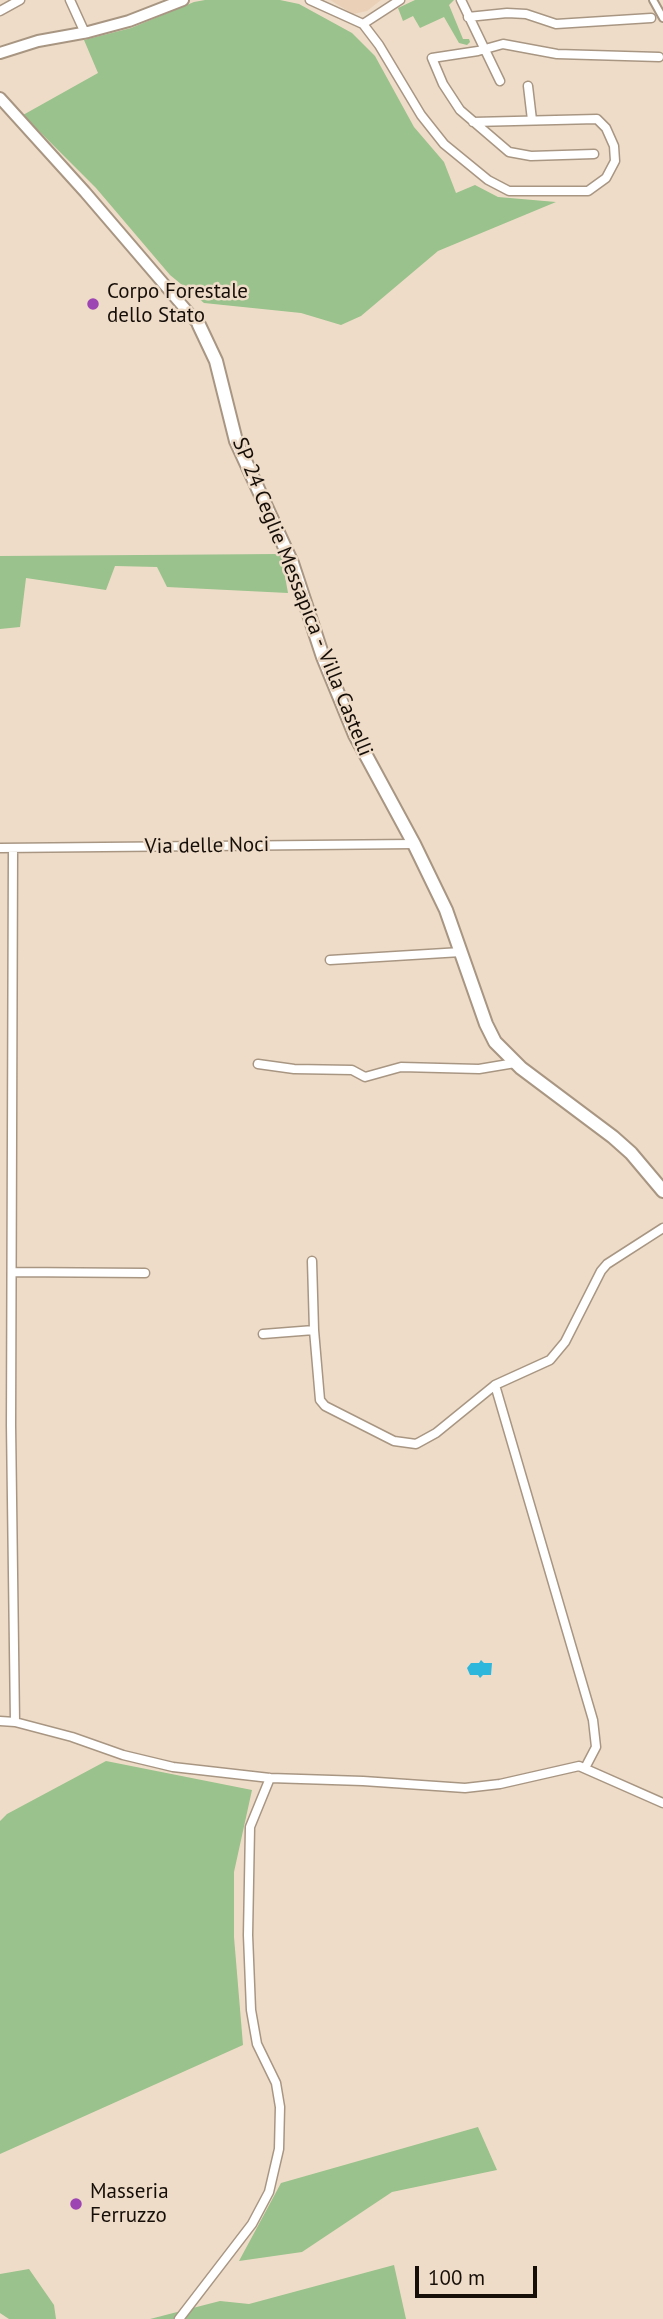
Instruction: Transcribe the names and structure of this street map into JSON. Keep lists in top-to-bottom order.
{
  "streets": {
    "main road": ["SP 24 Ceglie Messapica - Villa Castelli"],
    "street": ["Via delle Noci"]
  },
  "crossings": [
    ["SP 24 Ceglie Messapica - Villa Castelli", "Via delle Noci"]
  ],
  "places": ["Corpo Forestale dello Stato", "Masseria Ferruzzo"],
  "scale_bar": "100 m"
}
